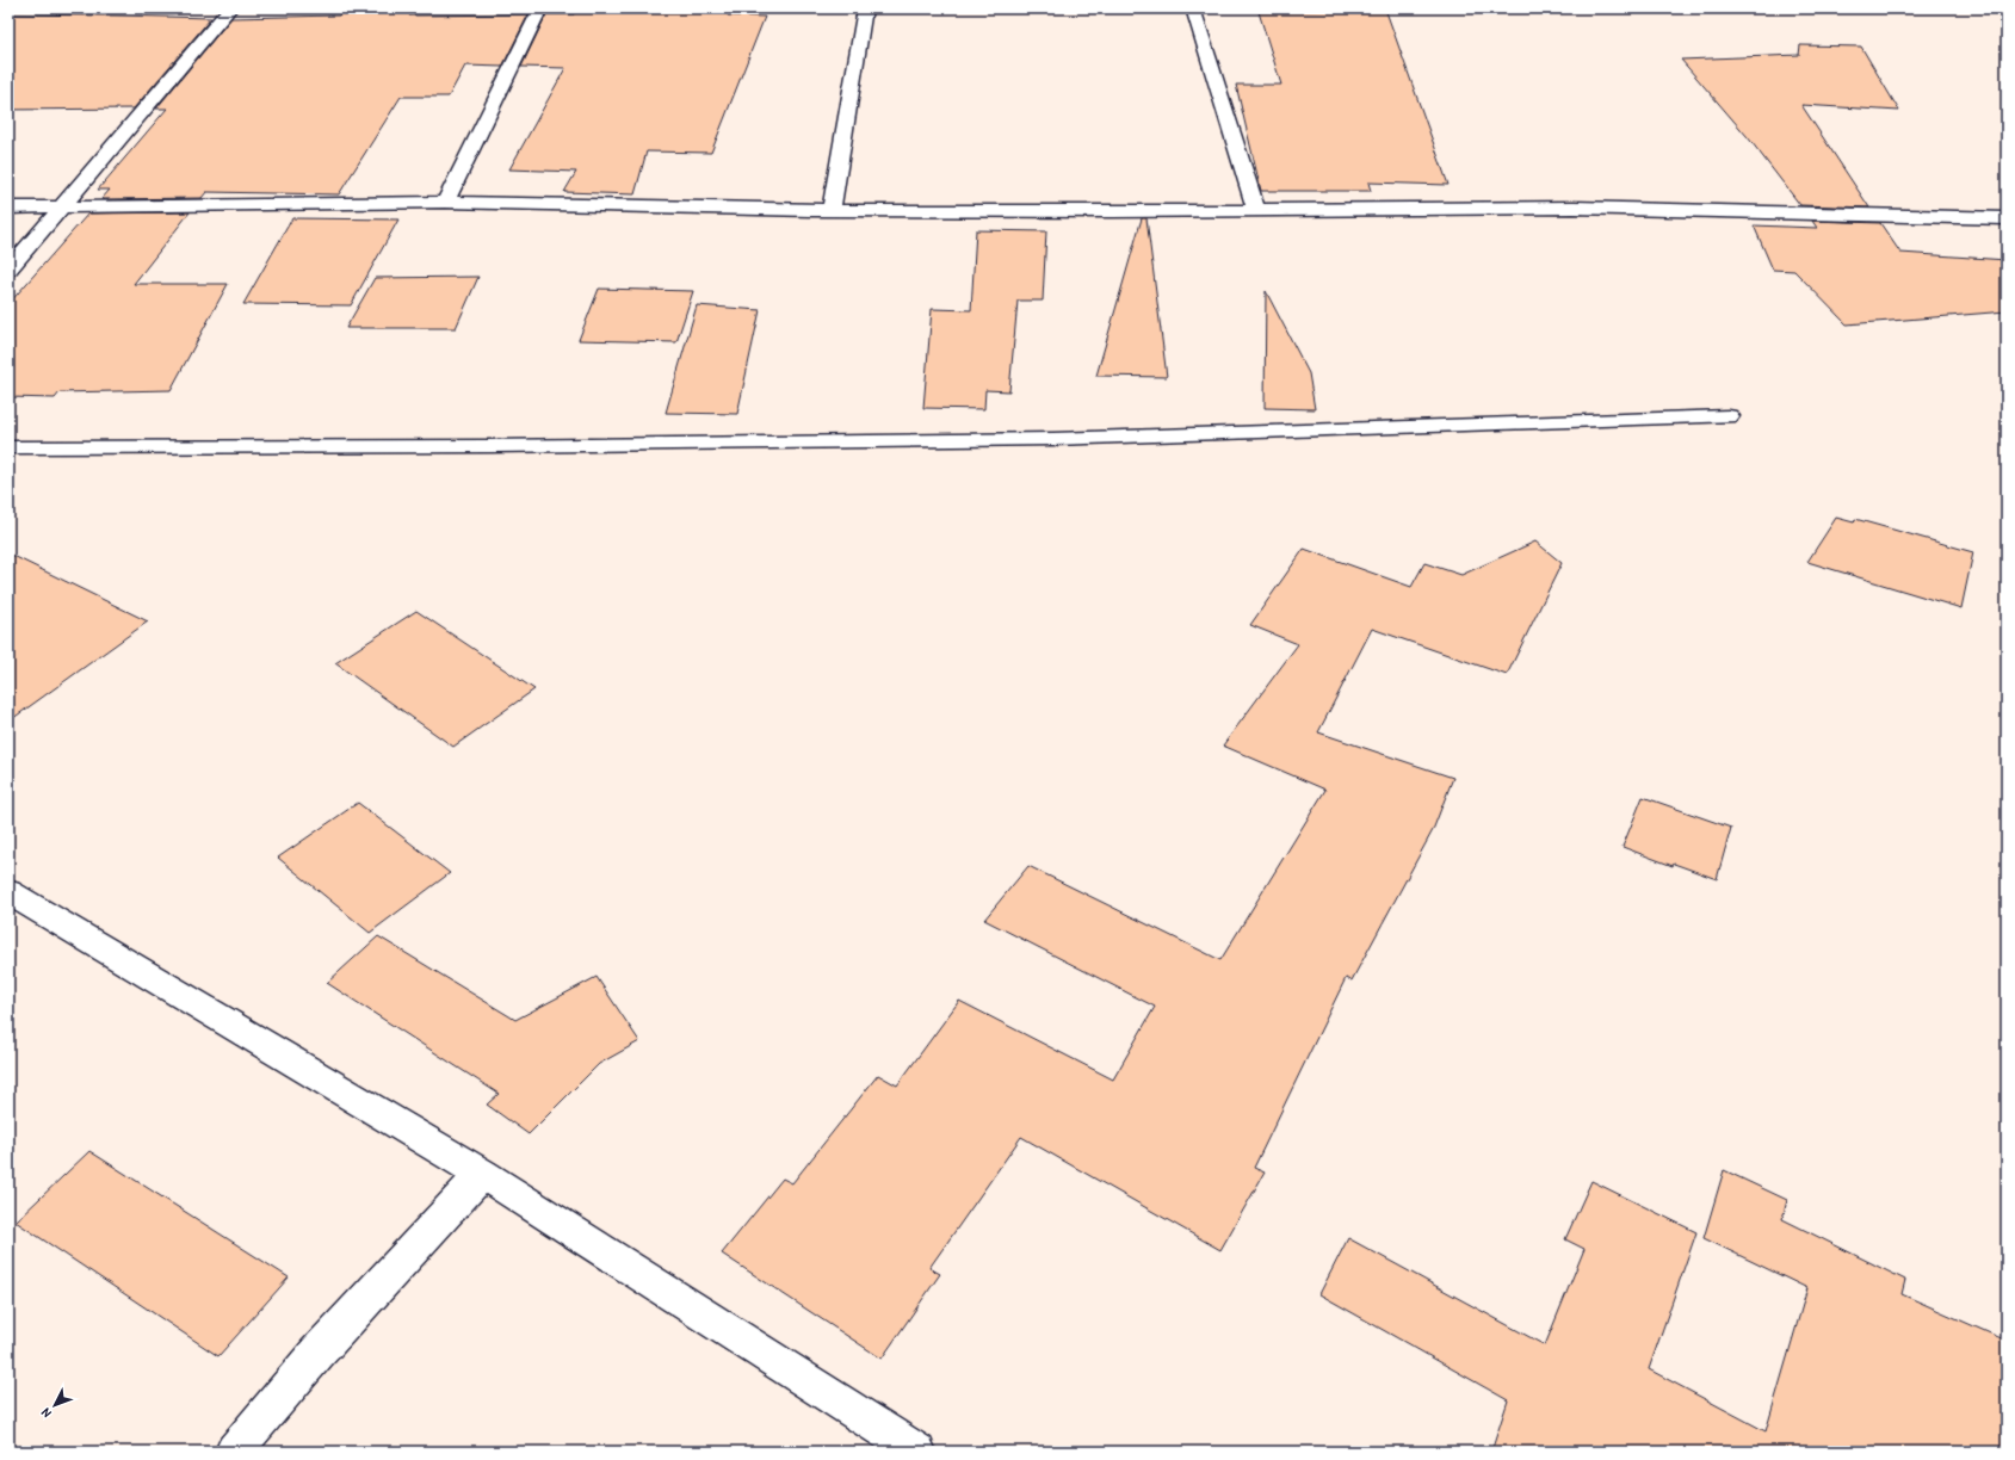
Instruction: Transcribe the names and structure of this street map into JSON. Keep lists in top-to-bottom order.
{
  "north": "bottom left"
}
